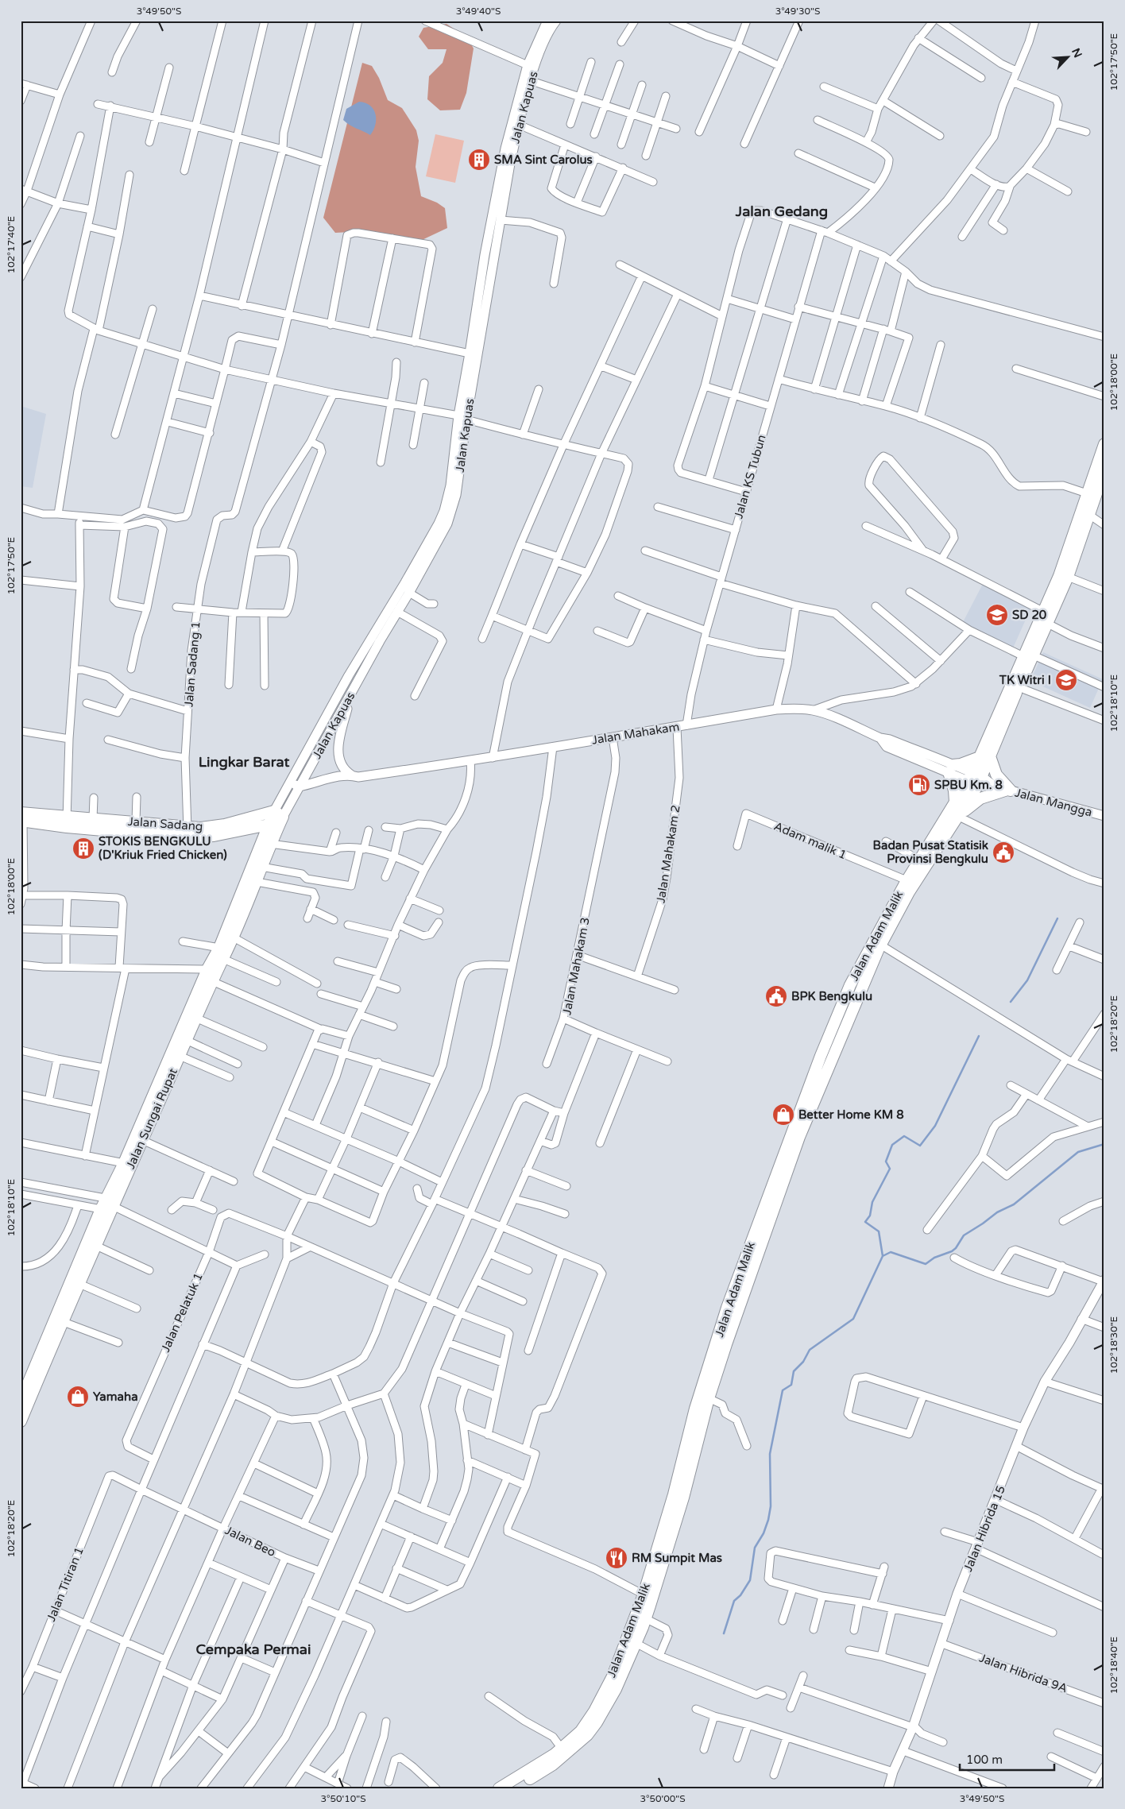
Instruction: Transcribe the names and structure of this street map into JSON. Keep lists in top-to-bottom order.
{
  "streets": {
    "main road": ["Jalan Sadang", "Jalan Adam Malik", "Jalan Sungai Rupat"],
    "street": [
      "Jalan Kapuas",
      "Jalan KS Tubun",
      "Jalan Sadang 1",
      "Jalan Mahakam",
      "Jalan Mangga",
      "Adam malik 1",
      "Jalan Mahakam 2",
      "Jalan Mahakam 3",
      "Jalan Pelatuk 1",
      "Jalan Hibrida 15",
      "Jalan Beo",
      "Jalan Titiran 1",
      "Jalan Hibrida 9A"
    ]
  },
  "crossings": [
    ["Jalan Kapuas", "Jalan Mahakam"],
    ["Jalan Kapuas", "Jalan Sadang"],
    ["Jalan Kapuas", "Jalan Sungai Rupat"],
    ["Jalan KS Tubun", "Jalan Mahakam"],
    ["Jalan Sadang 1", "Jalan Sadang"],
    ["Jalan Mahakam", "Jalan Mangga"],
    ["Jalan Mahakam", "Jalan Mahakam 2"],
    ["Jalan Mahakam", "Jalan Mahakam 3"],
    ["Jalan Mangga", "Jalan Adam Malik"],
    ["Jalan Sadang", "Jalan Sungai Rupat"],
    ["Adam malik 1", "Jalan Adam Malik"],
    ["Jalan Hibrida 15", "Jalan Hibrida 9A"],
    ["Jalan Beo", "Jalan Titiran 1"]
  ],
  "districts": ["Jalan Gedang", "Lingkar Barat", "Cempaka Permai"],
  "places": {
    "building": ["SMA Sint Carolus", "STOKIS BENGKULU (D'Kriuk Fried Chicken)"],
    "school or university": ["SD 20", "TK Witri I"],
    "fuel station": ["SPBU Km. 8"],
    "public building": ["Badan Pusat Statisik Provinsi Bengkulu", "BPK Bengkulu"],
    "shop": ["Better Home KM 8", "Yamaha"],
    "restaurant": ["RM Sumpit Mas"]
  },
  "scale_bar": "100 m",
  "north": "top right",
  "coordinates": [
    "3°49'50\"S",
    "3°49'40\"S",
    "3°49'30\"S",
    "102°17'50\"E",
    "102°17'40\"E",
    "102°18'00\"E",
    "102°18'10\"E",
    "102°18'20\"E",
    "102°18'30\"E",
    "102°18'40\"E",
    "3°50'10\"S",
    "3°50'00\"S"
  ]
}
